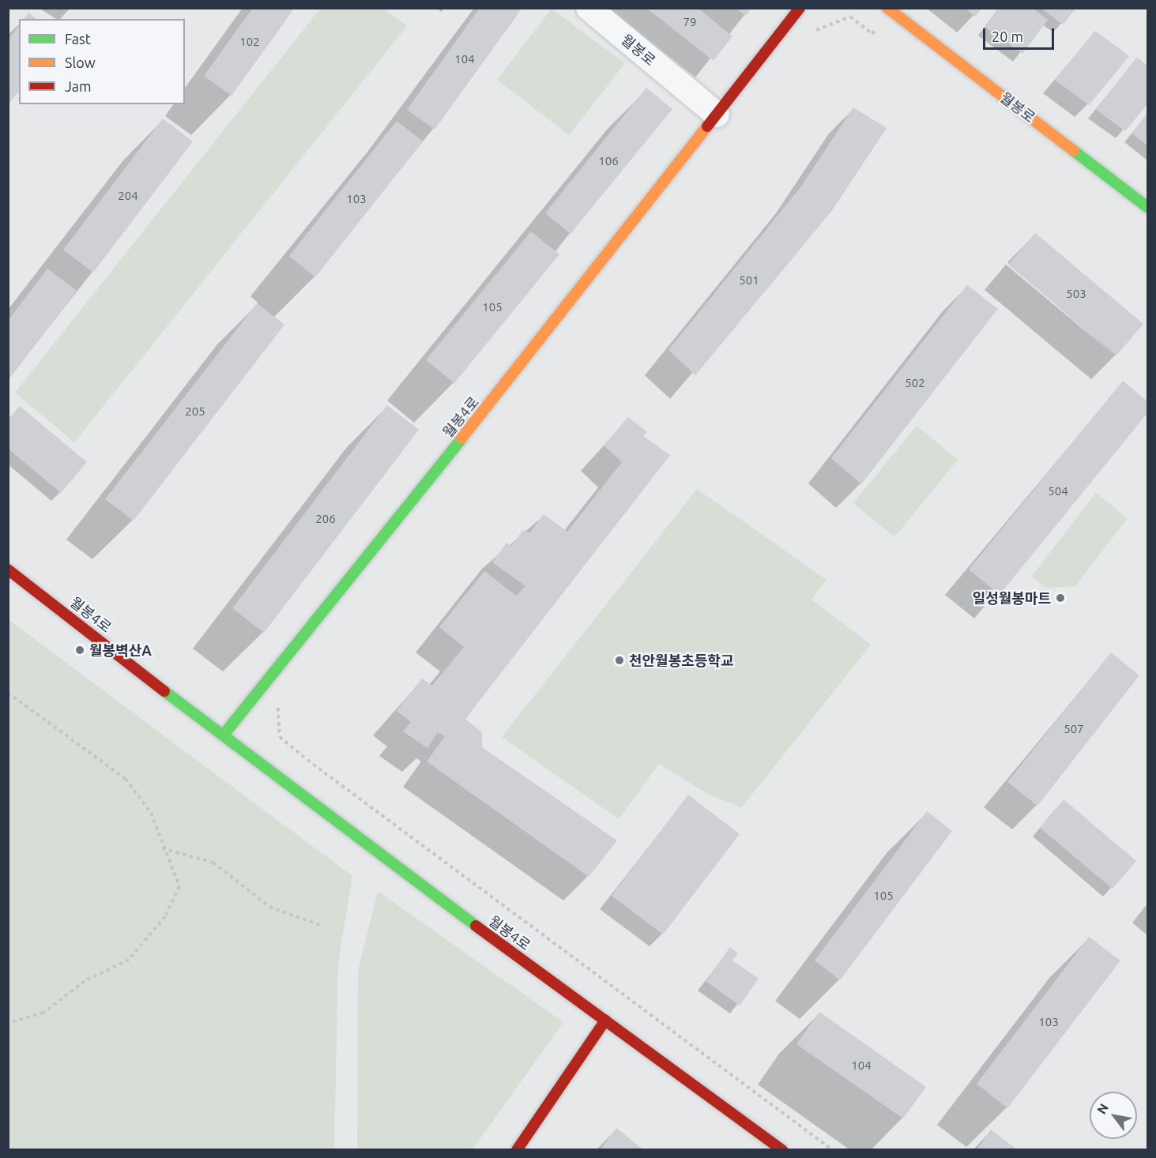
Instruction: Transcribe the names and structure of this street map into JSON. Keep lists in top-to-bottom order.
{
  "streets": {
    "street": ["월봉로", "월봉4로"]
  },
  "crossings": [
    ["월봉로", "월봉4로"]
  ],
  "places": ["일성월봉마트", "월봉벽산A", "천안월봉초등학교"],
  "house_numbers": [
    "79",
    "102",
    "104",
    "106",
    "204",
    "103",
    "501",
    "503",
    "105",
    "502",
    "205",
    "504",
    "206",
    "507",
    "105",
    "103",
    "104"
  ],
  "legend": ["Fast", "Slow", "Jam"],
  "scale_bar": "20 m",
  "north": "top left"
}
